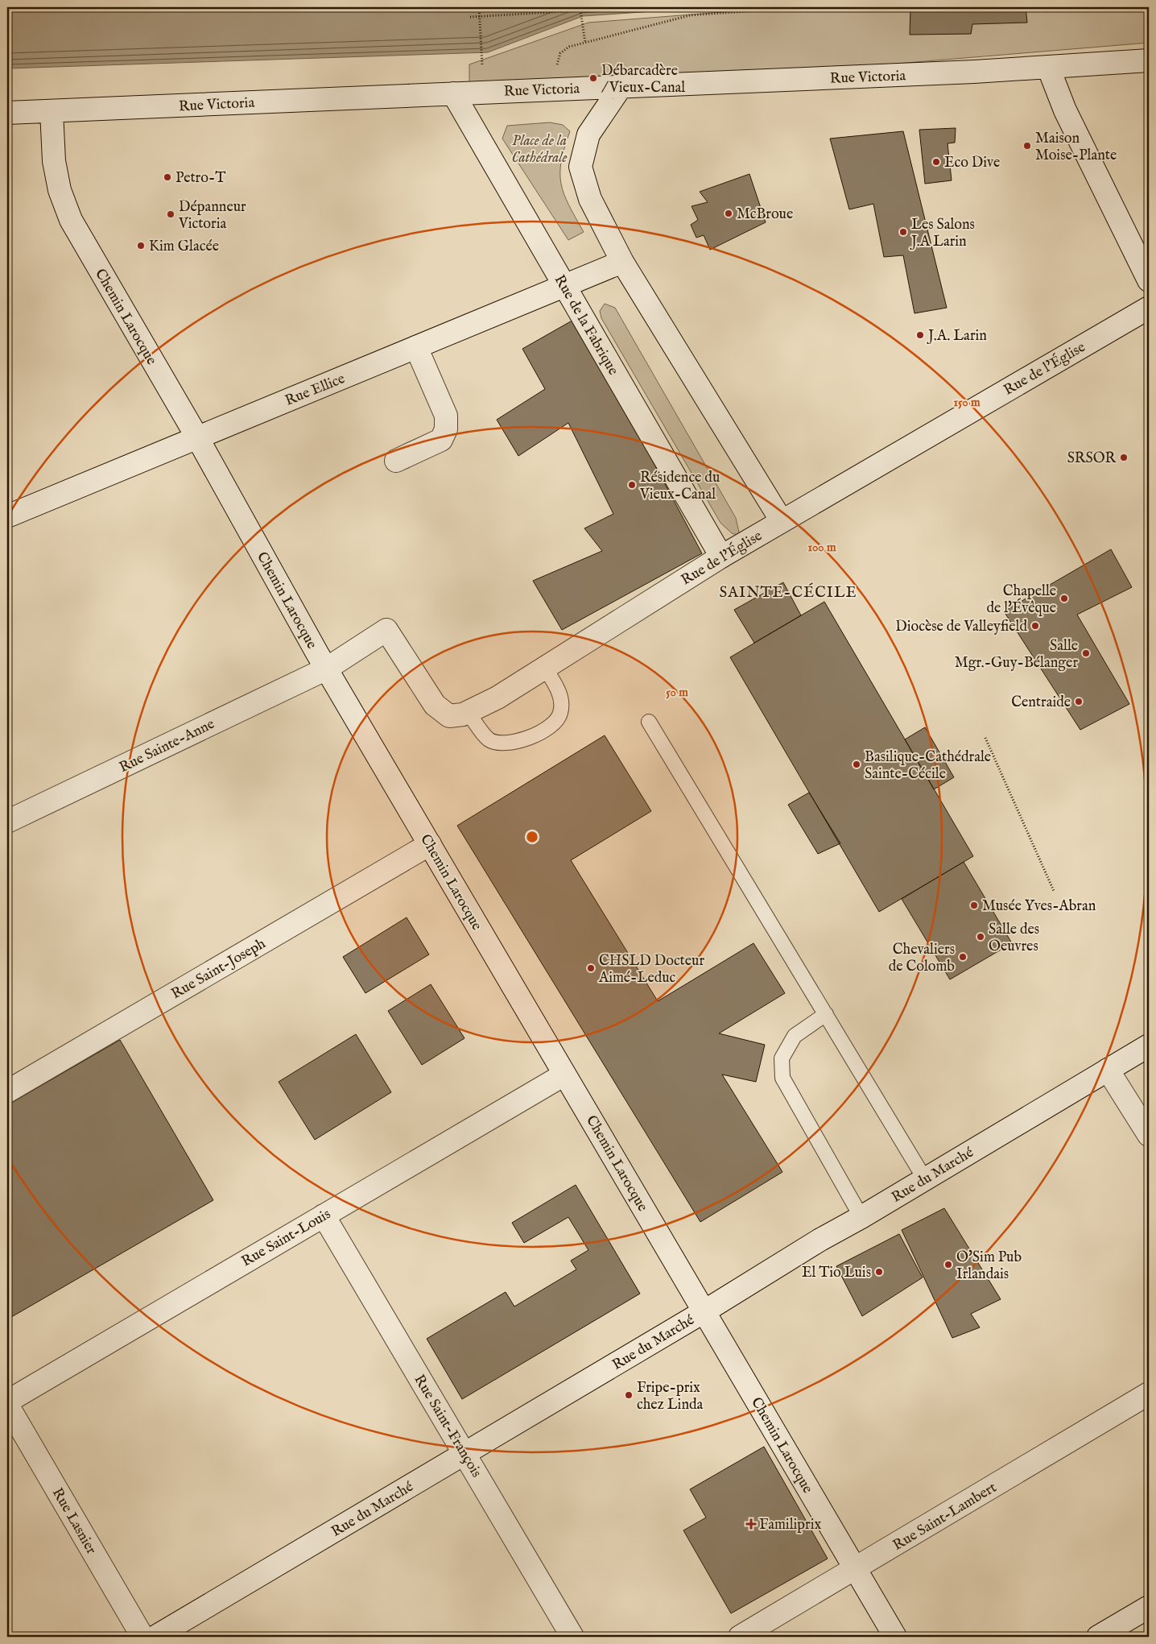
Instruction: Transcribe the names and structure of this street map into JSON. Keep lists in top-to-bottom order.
{
  "streets": {
    "street": [
      "Rue Victoria",
      "Chemin Larocque",
      "Rue de la Fabrique",
      "Rue de l'Église",
      "Rue Ellice",
      "Rue Sainte-Anne",
      "Rue Saint-Joseph",
      "Rue du Marché",
      "Rue Saint-Louis",
      "Rue Saint-François",
      "Rue Saint-Lambert",
      "Rue Lasnier"
    ]
  },
  "crossings": [
    ["Rue Victoria", "Chemin Larocque"],
    ["Rue Victoria", "Rue de la Fabrique"],
    ["Chemin Larocque", "Rue de l'Église"],
    ["Chemin Larocque", "Rue Ellice"],
    ["Chemin Larocque", "Rue Sainte-Anne"],
    ["Chemin Larocque", "Rue Saint-Joseph"],
    ["Chemin Larocque", "Rue du Marché"],
    ["Chemin Larocque", "Rue Saint-Louis"],
    ["Chemin Larocque", "Rue Saint-Lambert"],
    ["Rue de la Fabrique", "Rue de l'Église"],
    ["Rue de la Fabrique", "Rue Ellice"],
    ["Rue de l'Église", "Rue Sainte-Anne"],
    ["Rue du Marché", "Rue Saint-François"],
    ["Rue Saint-Louis", "Rue Saint-François"]
  ],
  "districts": ["SAINTE-CÉCILE"],
  "parks": ["Place de la Cathédrale"],
  "places": {
    "other": [
      "Débarcadère / Vieux-Canal",
      "Maison Moise-Plante",
      "Eco Dive",
      "Petro-T",
      "McBroue",
      "Dépanneur Victoria",
      "Les Salons J.A Larin",
      "Kim Glacée",
      "J.A. Larin",
      "SRSOR",
      "Résidence du Vieux-Canal",
      "Chapelle de l'Évêque",
      "Diocèse de Valleyfield",
      "Salle Mgr.-Guy-Bélanger",
      "Centraide",
      "Basilique-Cathédrale Sainte-Cécile",
      "Musée Yves-Abran",
      "Salle des Oeuvres",
      "Chevaliers de Colomb",
      "CHSLD Docteur Aimé-Leduc",
      "O'Sim Pub Irlandais",
      "El Tio Luis",
      "Fripe-prix chez Linda"
    ],
    "health": ["Familiprix"]
  },
  "rings": ["150 m", "100 m", "50 m"]
}
